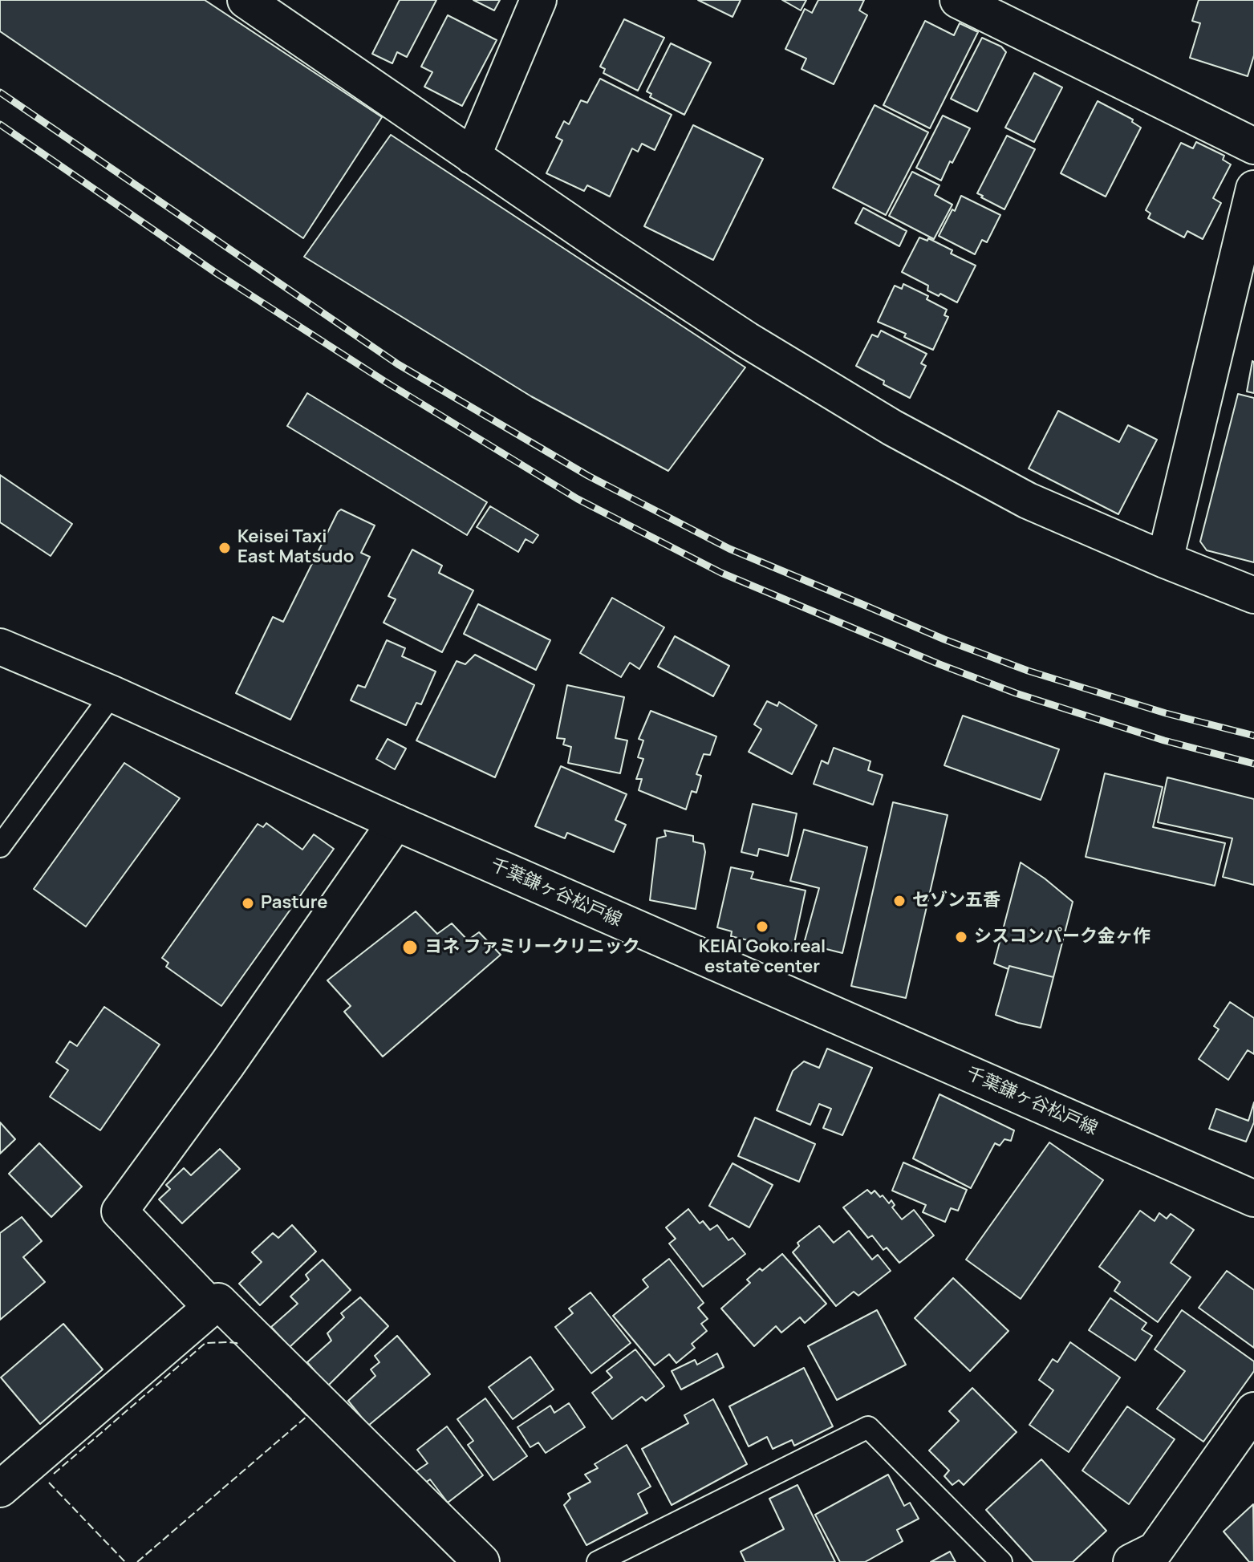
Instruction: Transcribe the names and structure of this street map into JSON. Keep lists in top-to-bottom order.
{
  "streets": {
    "street": ["千葉鎌ヶ谷松戸線"]
  },
  "places": [
    "Keisei Taxi East Matsudo",
    "セゾン五香",
    "Pasture",
    "KEIAI Goko real estate center",
    "シスコンパーク金ヶ作",
    "ヨネ ファミリークリニック"
  ]
}
